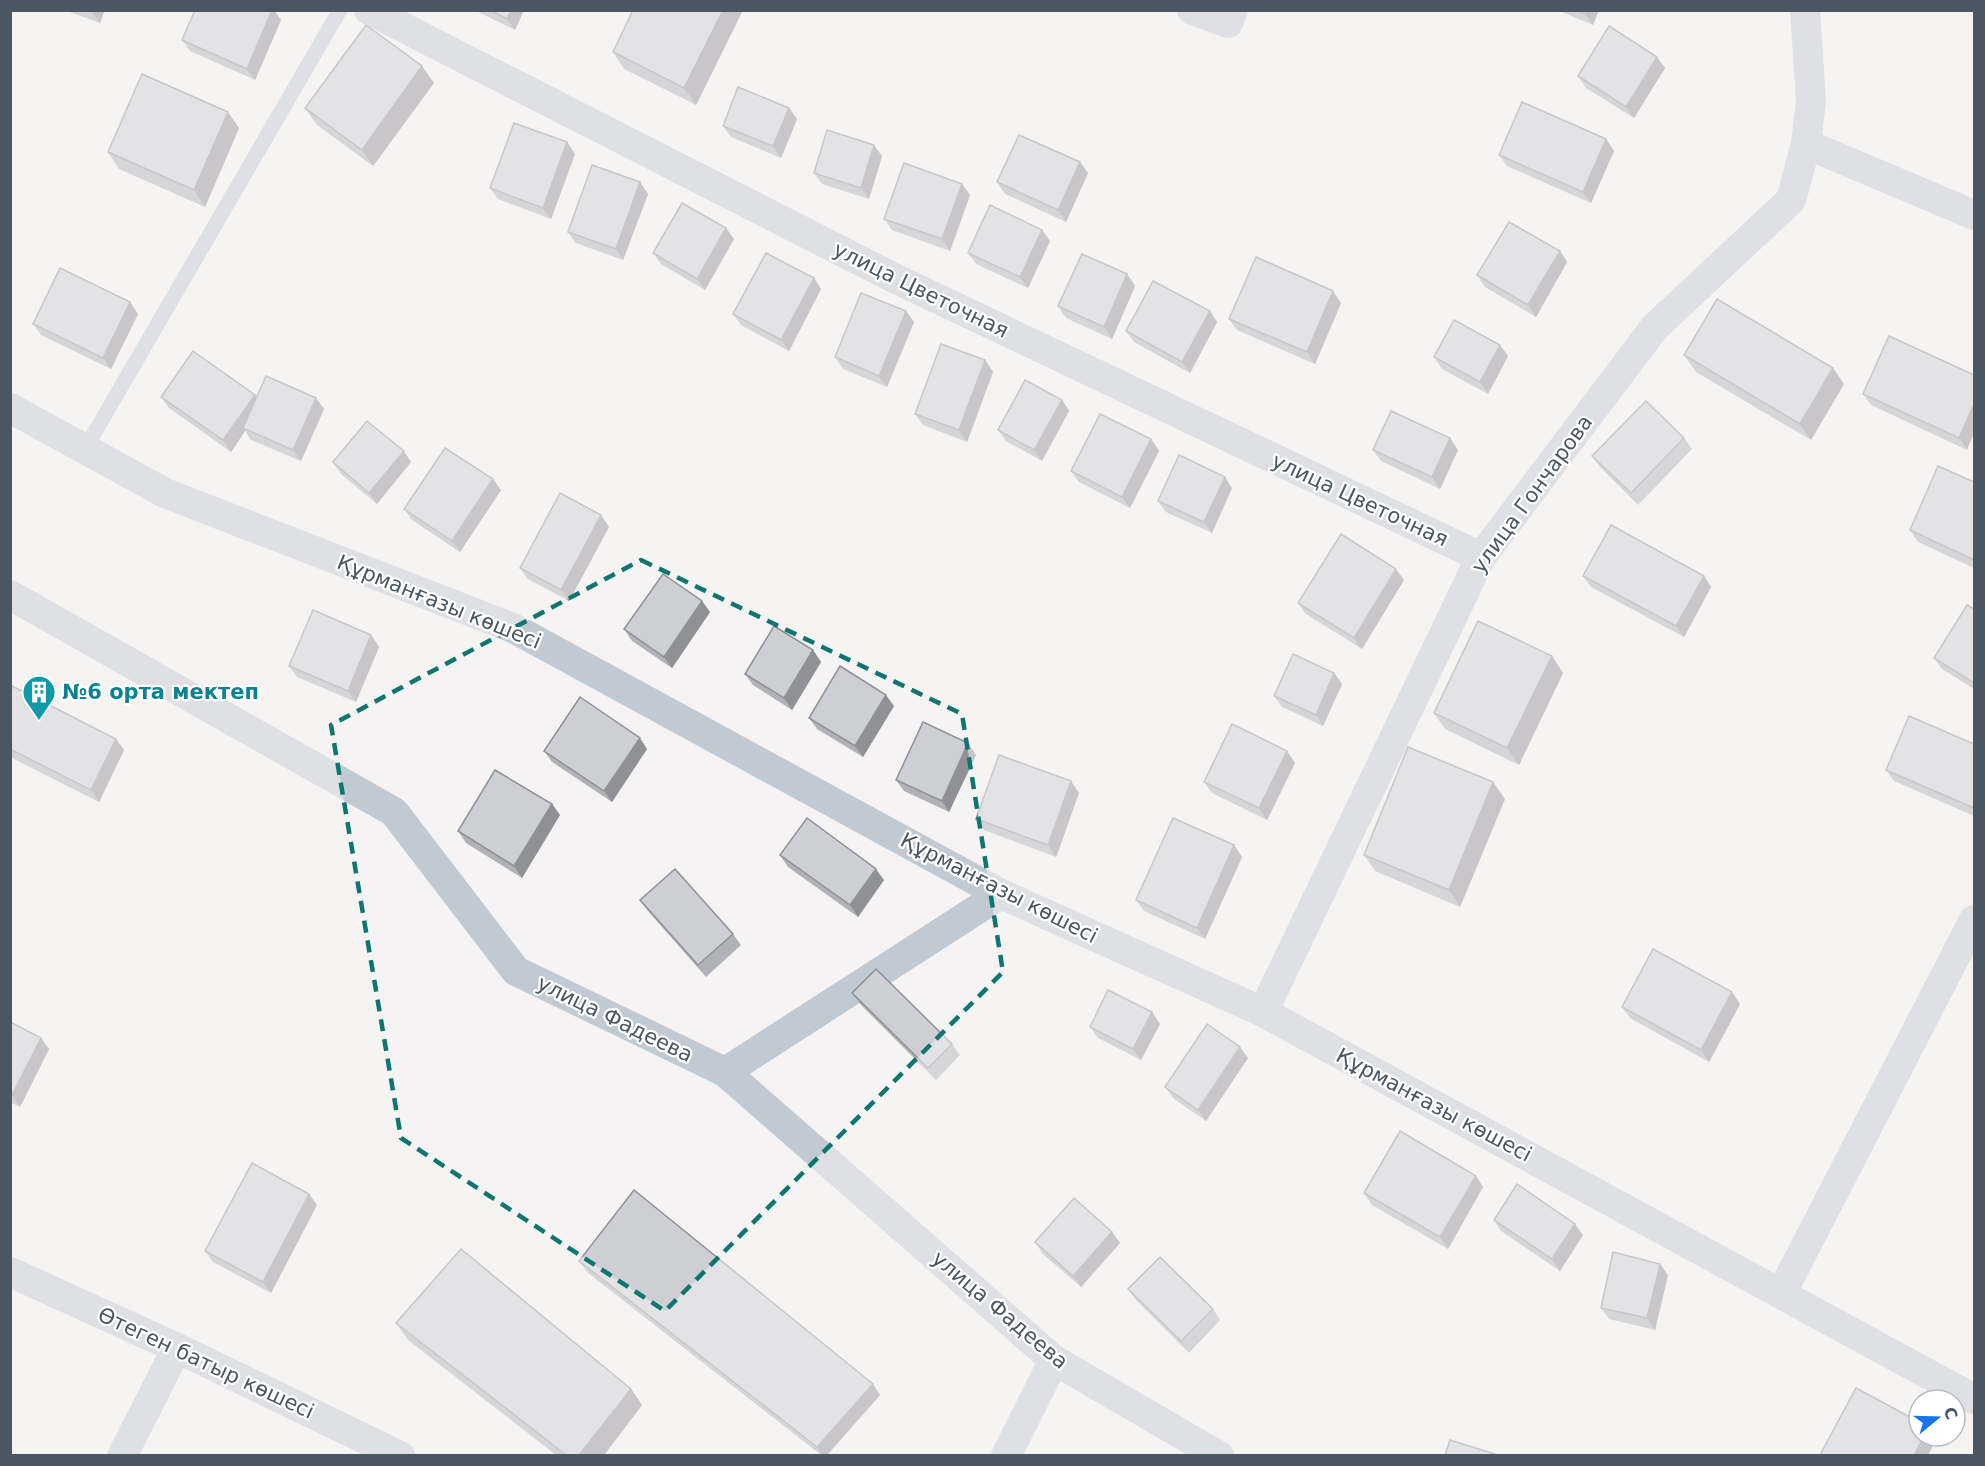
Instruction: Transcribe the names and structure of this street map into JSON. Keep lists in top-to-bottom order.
{
  "streets": {
    "street": [
      "улица Цветочная",
      "улица Гончарова",
      "Құрманғазы көшесі",
      "улица Фадеева",
      "Өтеген батыр көшесі"
    ]
  },
  "crossings": [
    ["улица Цветочная", "улица Гончарова"],
    ["улица Гончарова", "Құрманғазы көшесі"]
  ],
  "places": {
    "building": ["№6 орта мектеп"]
  },
  "north": "right"
}
